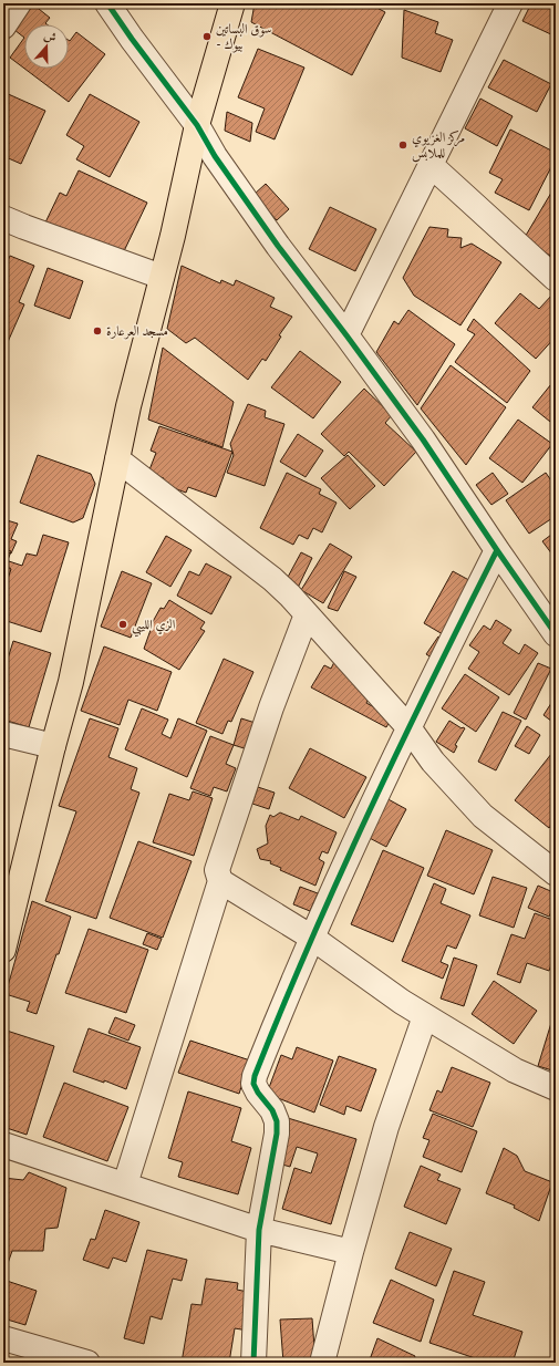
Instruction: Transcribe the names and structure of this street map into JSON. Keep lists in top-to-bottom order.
{
  "places": [
    "سوق البساتين - بيوك",
    "مركز الغزيوي للملابس",
    "مسجد العرعارة",
    "الزي الليبي"
  ],
  "north": "top"
}
